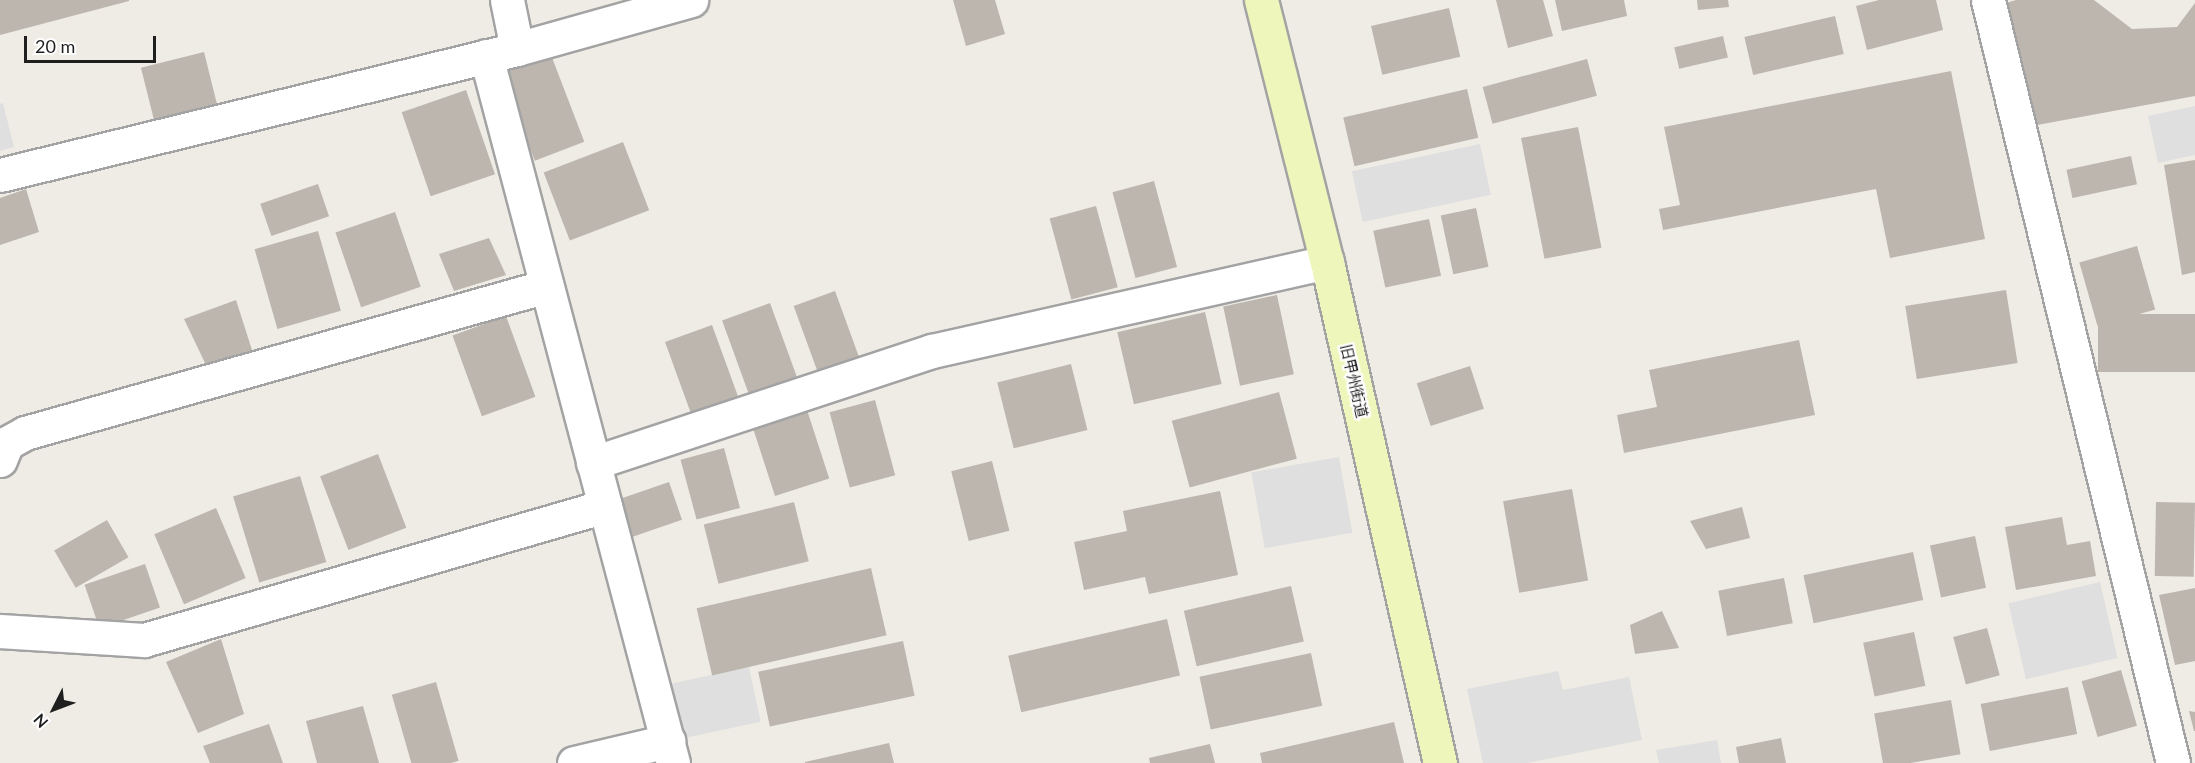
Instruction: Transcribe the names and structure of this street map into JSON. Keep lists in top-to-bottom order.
{
  "streets": {
    "main road": ["旧甲州街道"]
  },
  "scale_bar": "20 m",
  "north": "bottom left"
}
